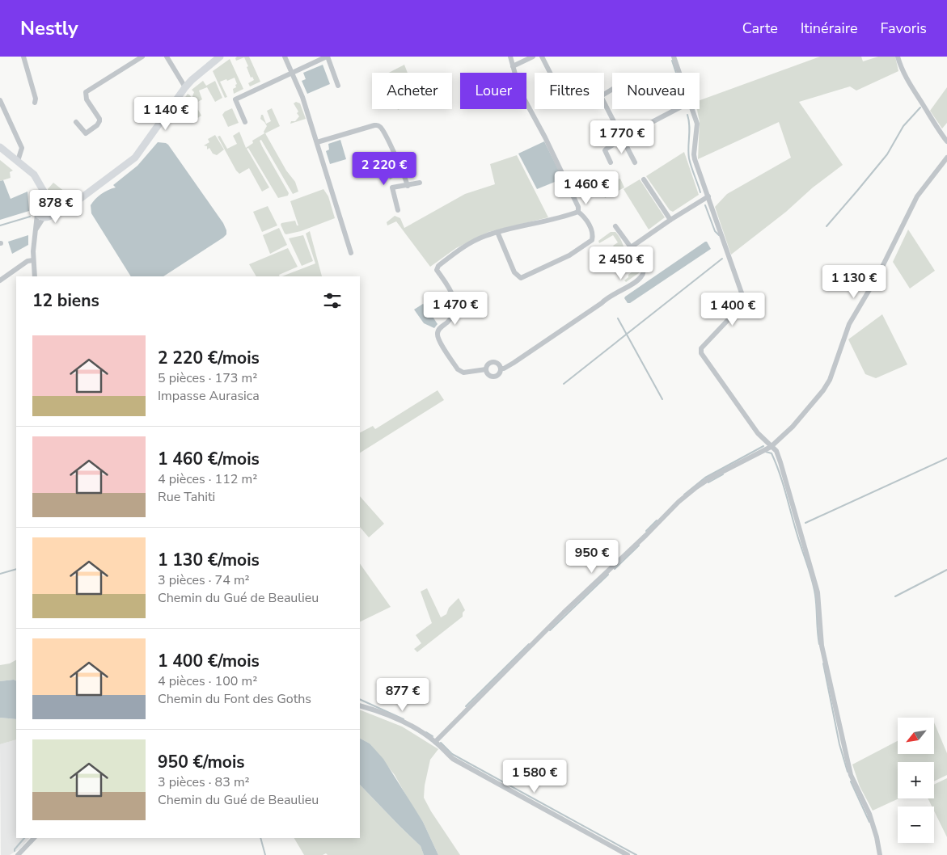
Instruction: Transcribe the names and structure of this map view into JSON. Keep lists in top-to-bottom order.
{
  "north": "bottom left",
  "page": {
    "header": "Nestly",
    "nav": ["Carte", "Itinéraire", "Favoris"],
    "chip": [
      "Acheter",
      "Louer",
      "Filtres",
      "Nouveau"
    ],
    "price": [
      "1 140 €",
      "1 770 €",
      "2 220 €",
      "1 460 €",
      "878 €",
      "2 450 €",
      "1 130 €",
      "1 470 €",
      "1 400 €",
      "950 €",
      "877 €",
      "1 580 €"
    ],
    "heading": "12 biens",
    "list": [
      {
        "name": "2 220 €/mois",
        "note": "5 pièces · 173 m² · Impasse Aurasica"
      },
      {
        "name": "1 460 €/mois",
        "note": "4 pièces · 112 m² · Rue Tahiti"
      },
      {
        "name": "1 130 €/mois",
        "note": "3 pièces · 74 m² · Chemin du Gué de Beaulieu"
      },
      {
        "name": "1 400 €/mois",
        "note": "4 pièces · 100 m² · Chemin du Font des Goths"
      },
      {
        "name": "950 €/mois",
        "note": "3 pièces · 83 m² · Chemin du Gué de Beaulieu"
      }
    ],
    "map_buttons": ["+", "−"]
  }
}
